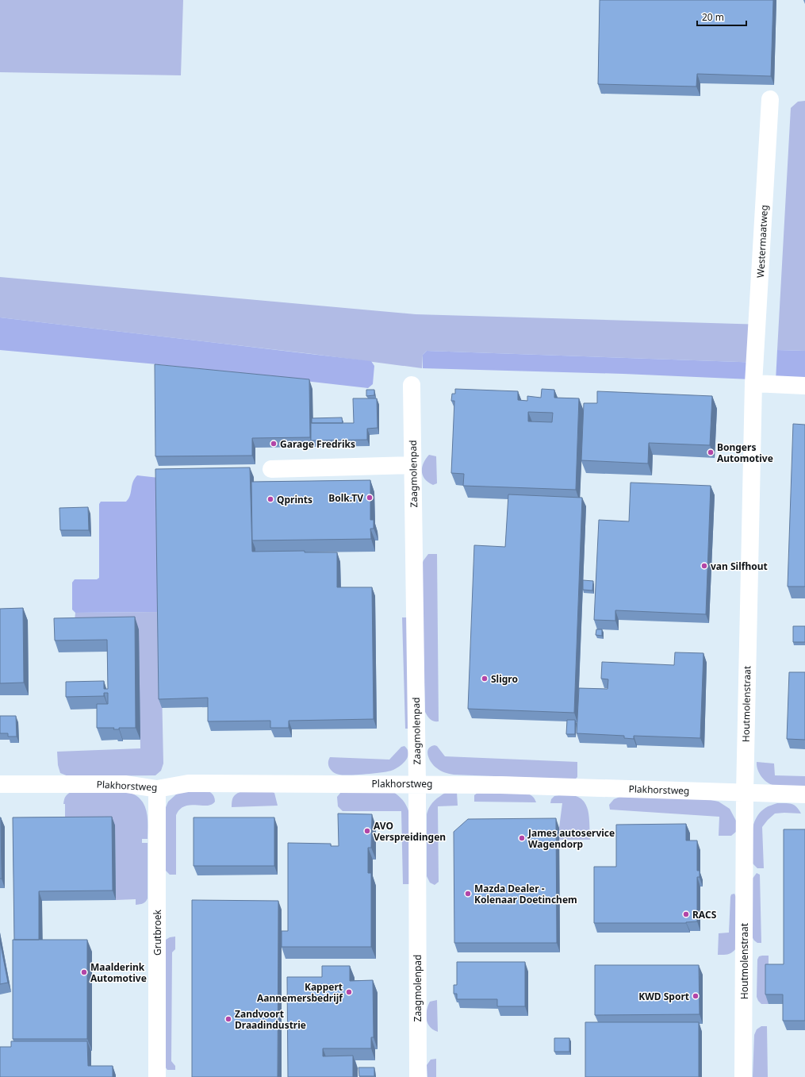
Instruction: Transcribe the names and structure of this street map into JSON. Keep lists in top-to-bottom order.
{
  "streets": {
    "street": [
      "Westermaatweg",
      "Zaagmolenpad",
      "Houtmolenstraat",
      "Plakhorstweg",
      "Grutbroek"
    ]
  },
  "crossings": [
    ["Westermaatweg", "Houtmolenstraat"],
    ["Zaagmolenpad", "Plakhorstweg"],
    ["Houtmolenstraat", "Plakhorstweg"],
    ["Plakhorstweg", "Grutbroek"]
  ],
  "places": [
    "Garage Fredriks",
    "Bongers Automotive",
    "Bolk.TV",
    "Qprints",
    "van Silfhout",
    "Sligro",
    "AVO Verspreidingen",
    "James autoservice Wagendorp",
    "Mazda Dealer - Kolenaar Doetinchem",
    "RACS",
    "Maalderink Automotive",
    "Kappert Aannemersbedrijf",
    "KWD Sport",
    "Zandvoort Draadindustrie"
  ],
  "scale_bar": "20 m"
}
